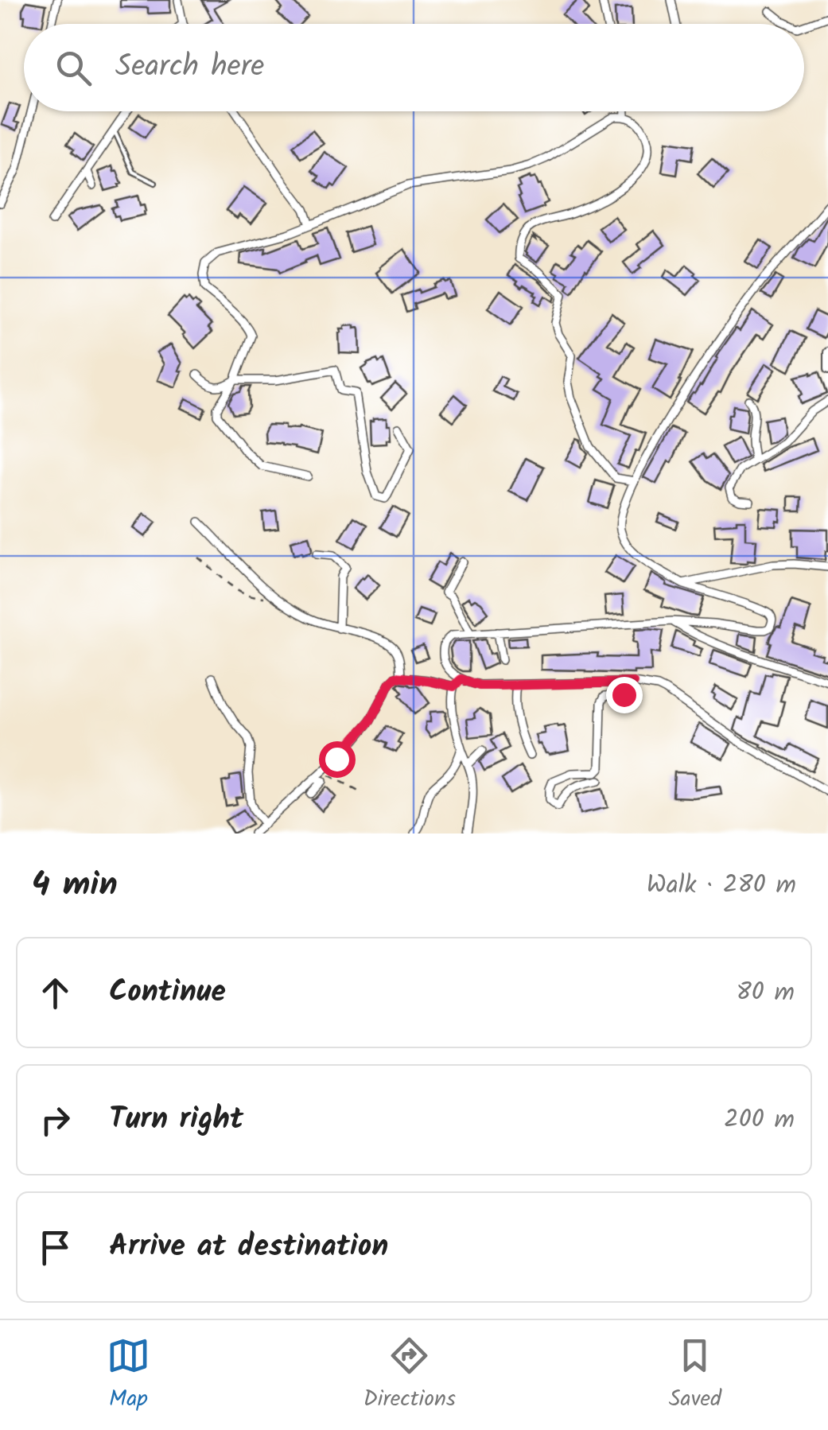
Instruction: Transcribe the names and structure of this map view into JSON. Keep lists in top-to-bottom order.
{
  "page": {
    "search": "Search here",
    "heading": ["4 min", "Walk · 280 m"],
    "list": [
      ["Continue", "80 m"],
      ["Turn right", "200 m"],
      "Arrive at destination"
    ],
    "nav": ["Map", "Directions", "Saved"]
  }
}
